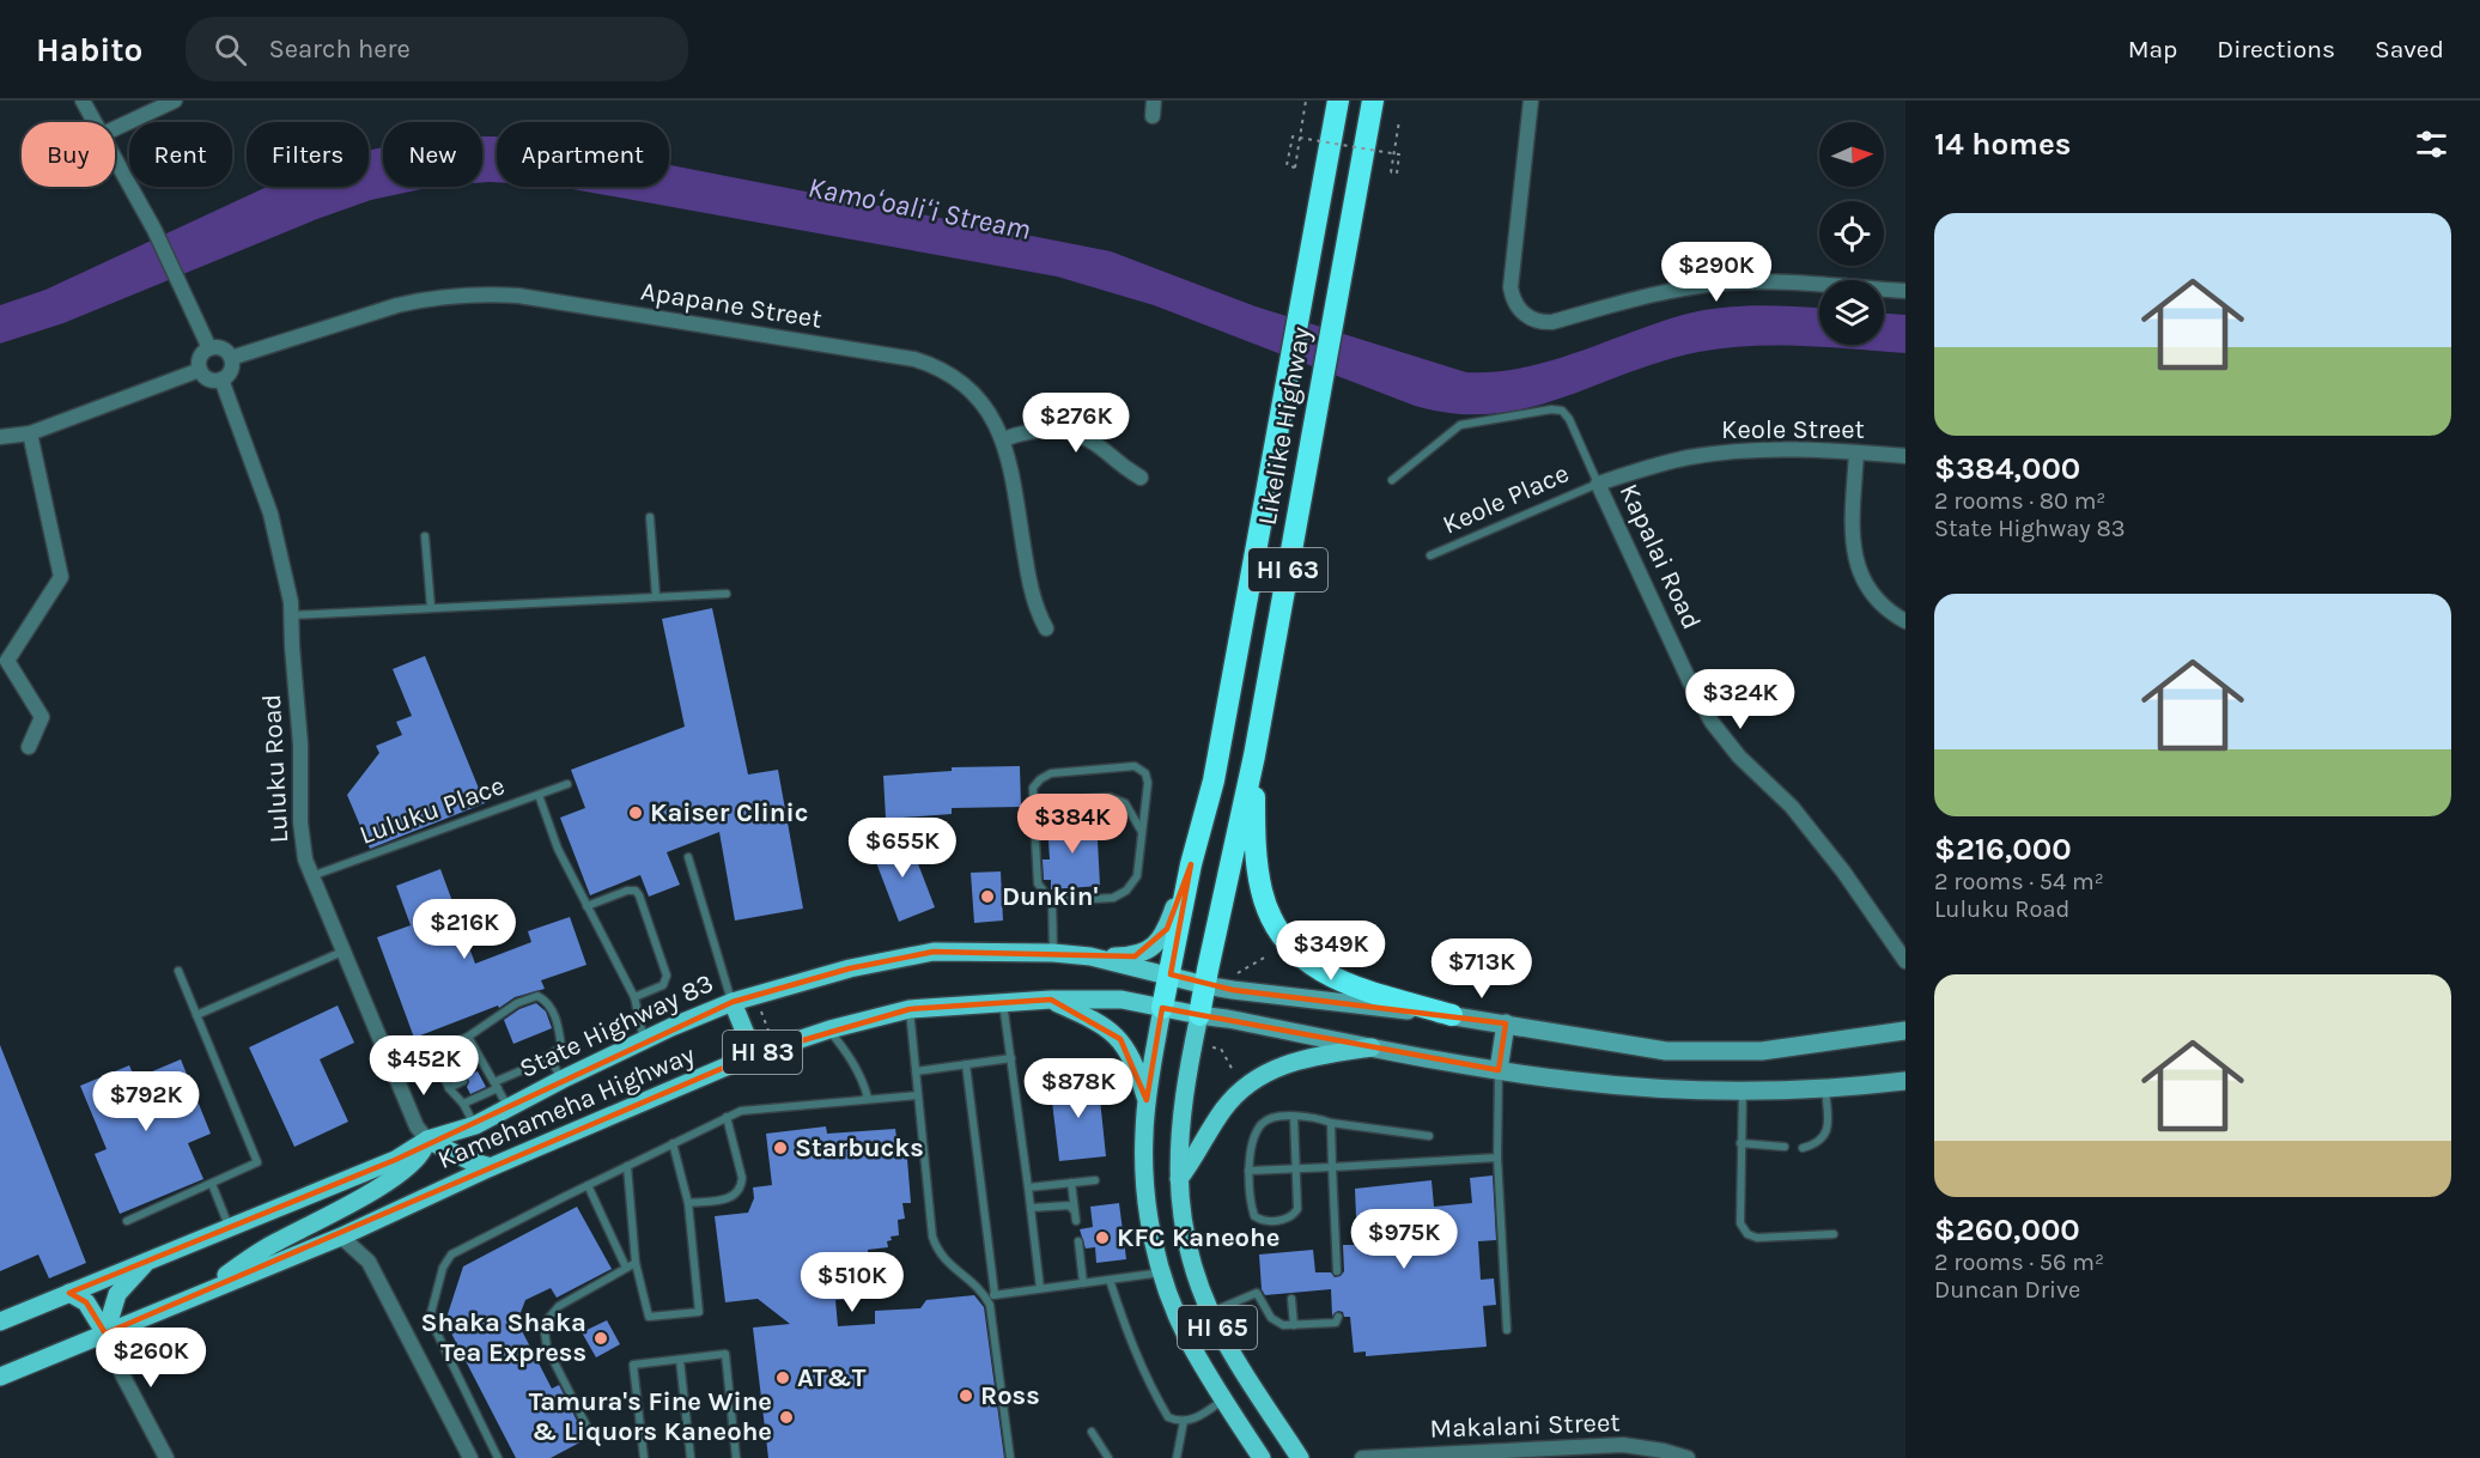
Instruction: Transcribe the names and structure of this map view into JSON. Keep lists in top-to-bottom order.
{
  "streets": {
    "highway": ["Likelike Highway", "HI 63"],
    "main road": [
      "State Highway 83",
      "HI 83",
      "Kamehameha Highway",
      "HI 65"
    ],
    "street": [
      "Apapane Street",
      "Keole Street",
      "Kapalai Road",
      "Luluku Road",
      "Makalani Street"
    ],
    "lane": ["Keole Place", "Luluku Place"]
  },
  "crossings": [
    ["Apapane Street", "Luluku Road"],
    ["Likelike Highway", "State Highway 83"],
    ["Likelike Highway", "HI 83"],
    ["Likelike Highway", "Kamehameha Highway"],
    ["Likelike Highway", "HI 65"],
    ["Keole Street", "Keole Place"],
    ["Keole Street", "Kapalai Road"],
    ["Keole Place", "Kapalai Road"],
    ["Luluku Road", "Luluku Place"],
    ["Luluku Road", "State Highway 83"],
    ["State Highway 83", "HI 83"],
    ["Kamehameha Highway", "HI 65"]
  ],
  "water": ["Kamoʻoaliʻi Stream"],
  "places": [
    "Kaiser Clinic",
    "Dunkin'",
    "Starbucks",
    "KFC Kaneohe",
    "Shaka Shaka Tea Express",
    "AT&T",
    "Ross",
    "Tamura's Fine Wine & Liquors Kaneohe"
  ],
  "north": "right",
  "page": {
    "header": "Habito",
    "search": "Search here",
    "nav": ["Map", "Directions", "Saved"],
    "heading": "14 homes",
    "chip": [
      "Buy",
      "Rent",
      "Filters",
      "New",
      "Apartment"
    ],
    "list": [
      {
        "name": "$384,000",
        "note": "2 rooms · 80 m² · State Highway 83"
      },
      {
        "name": "$216,000",
        "note": "2 rooms · 54 m² · Luluku Road"
      },
      {
        "name": "$260,000",
        "note": "2 rooms · 56 m² · Duncan Drive"
      }
    ],
    "price": [
      "$290K",
      "$276K",
      "$324K",
      "$384K",
      "$655K",
      "$216K",
      "$349K",
      "$713K",
      "$452K",
      "$878K",
      "$792K",
      "$975K",
      "$510K",
      "$260K"
    ]
  }
}
